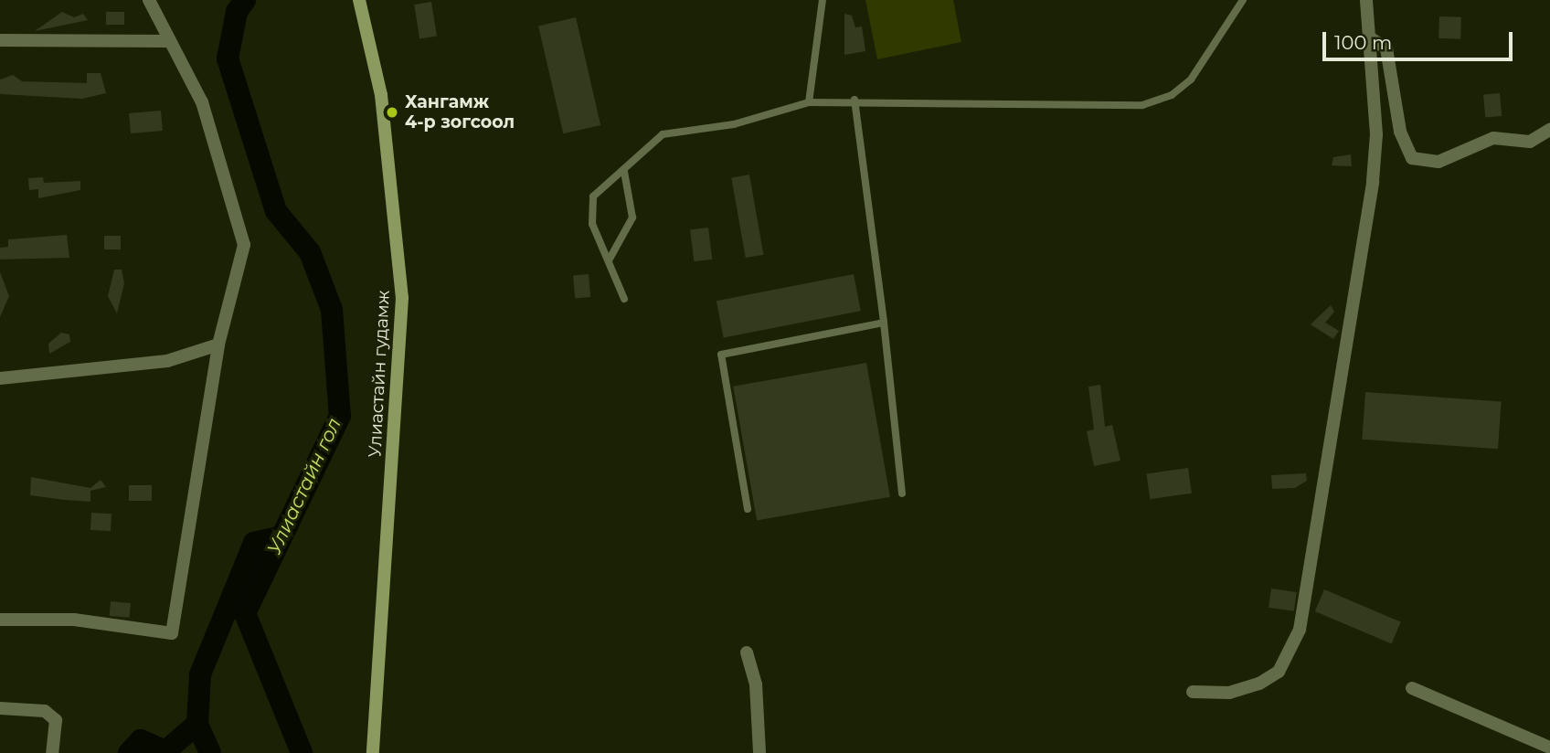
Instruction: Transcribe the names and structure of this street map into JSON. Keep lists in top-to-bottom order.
{
  "streets": {
    "main road": ["Улиастайн гудамж"]
  },
  "water": ["Улиастайн гол"],
  "places": ["Хангамж 4-р зогсоол"],
  "scale_bar": "100 m"
}
